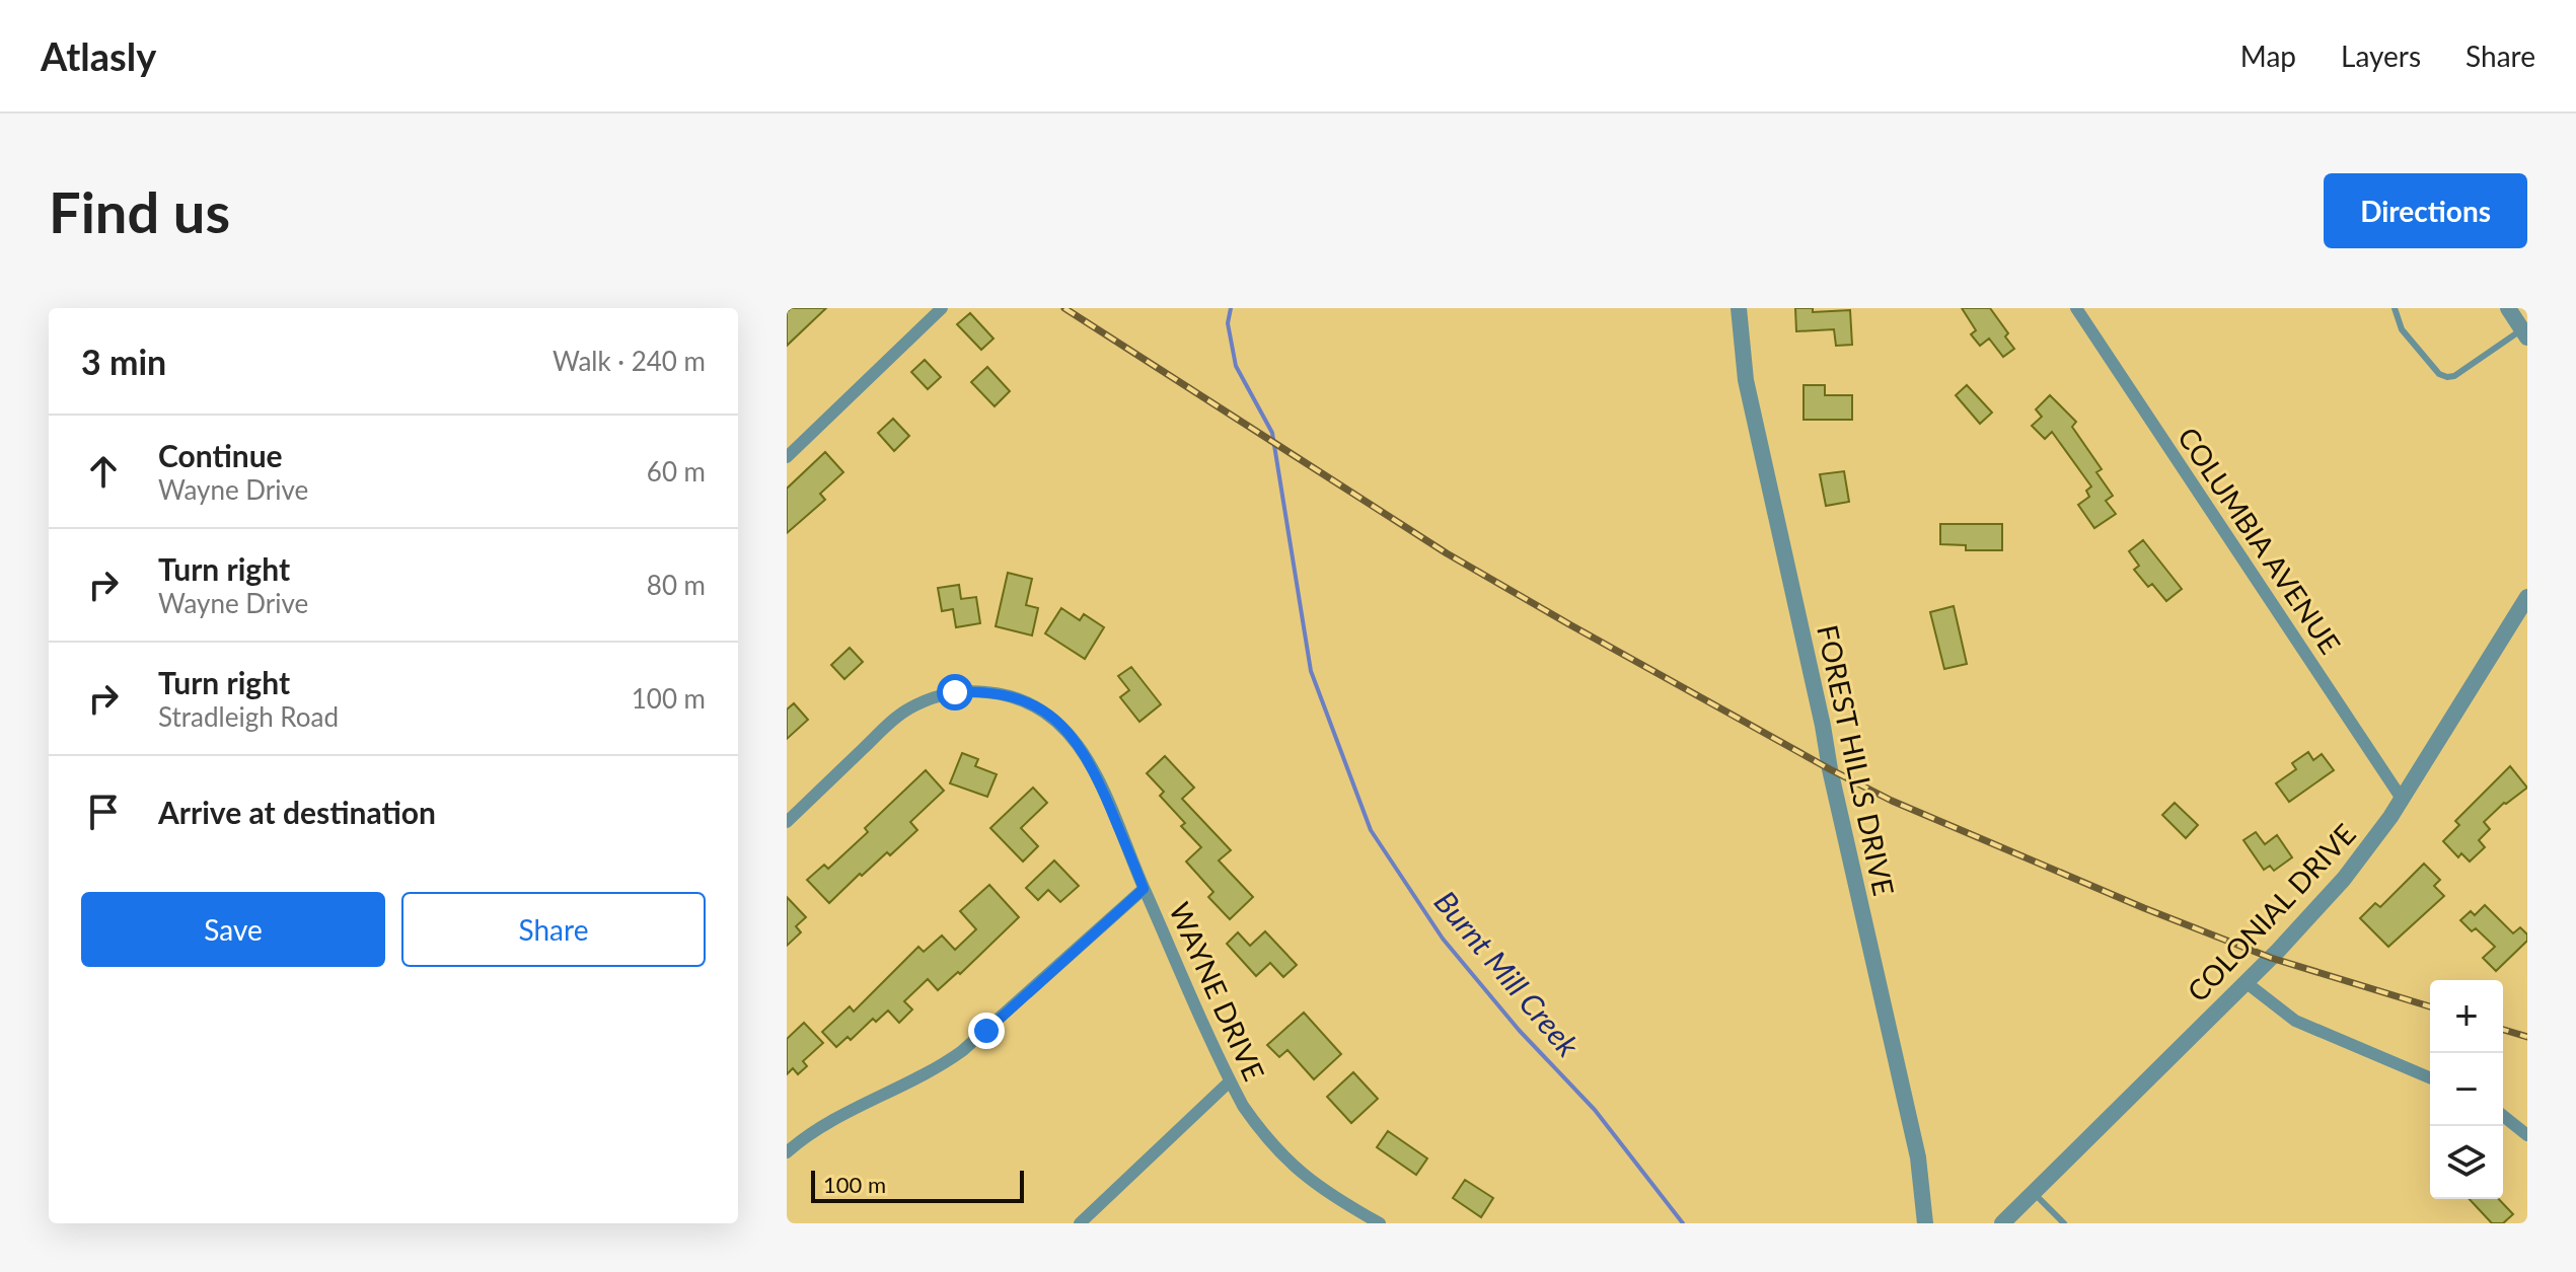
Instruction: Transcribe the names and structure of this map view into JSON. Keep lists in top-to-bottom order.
{
  "streets": {
    "street": [
      "COLUMBIA AVENUE",
      "FOREST HILLS DRIVE",
      "COLONIAL DRIVE",
      "WAYNE DRIVE"
    ]
  },
  "crossings": [
    ["COLUMBIA AVENUE", "COLONIAL DRIVE"]
  ],
  "water": ["Burnt Mill Creek"],
  "scale_bar": "100 m",
  "page": {
    "header": "Atlasly",
    "nav": ["Map", "Layers", "Share"],
    "buttons": [
      "Directions",
      ["Save", "Share"]
    ],
    "title": "Find us",
    "heading": ["3 min", "Walk · 240 m"],
    "list": [
      ["Continue", "Wayne Drive", "60 m"],
      ["Turn right", "Wayne Drive", "80 m"],
      ["Turn right", "Stradleigh Road", "100 m"],
      "Arrive at destination"
    ],
    "map_buttons": ["+", "−"],
    "scale": "100 m"
  }
}
